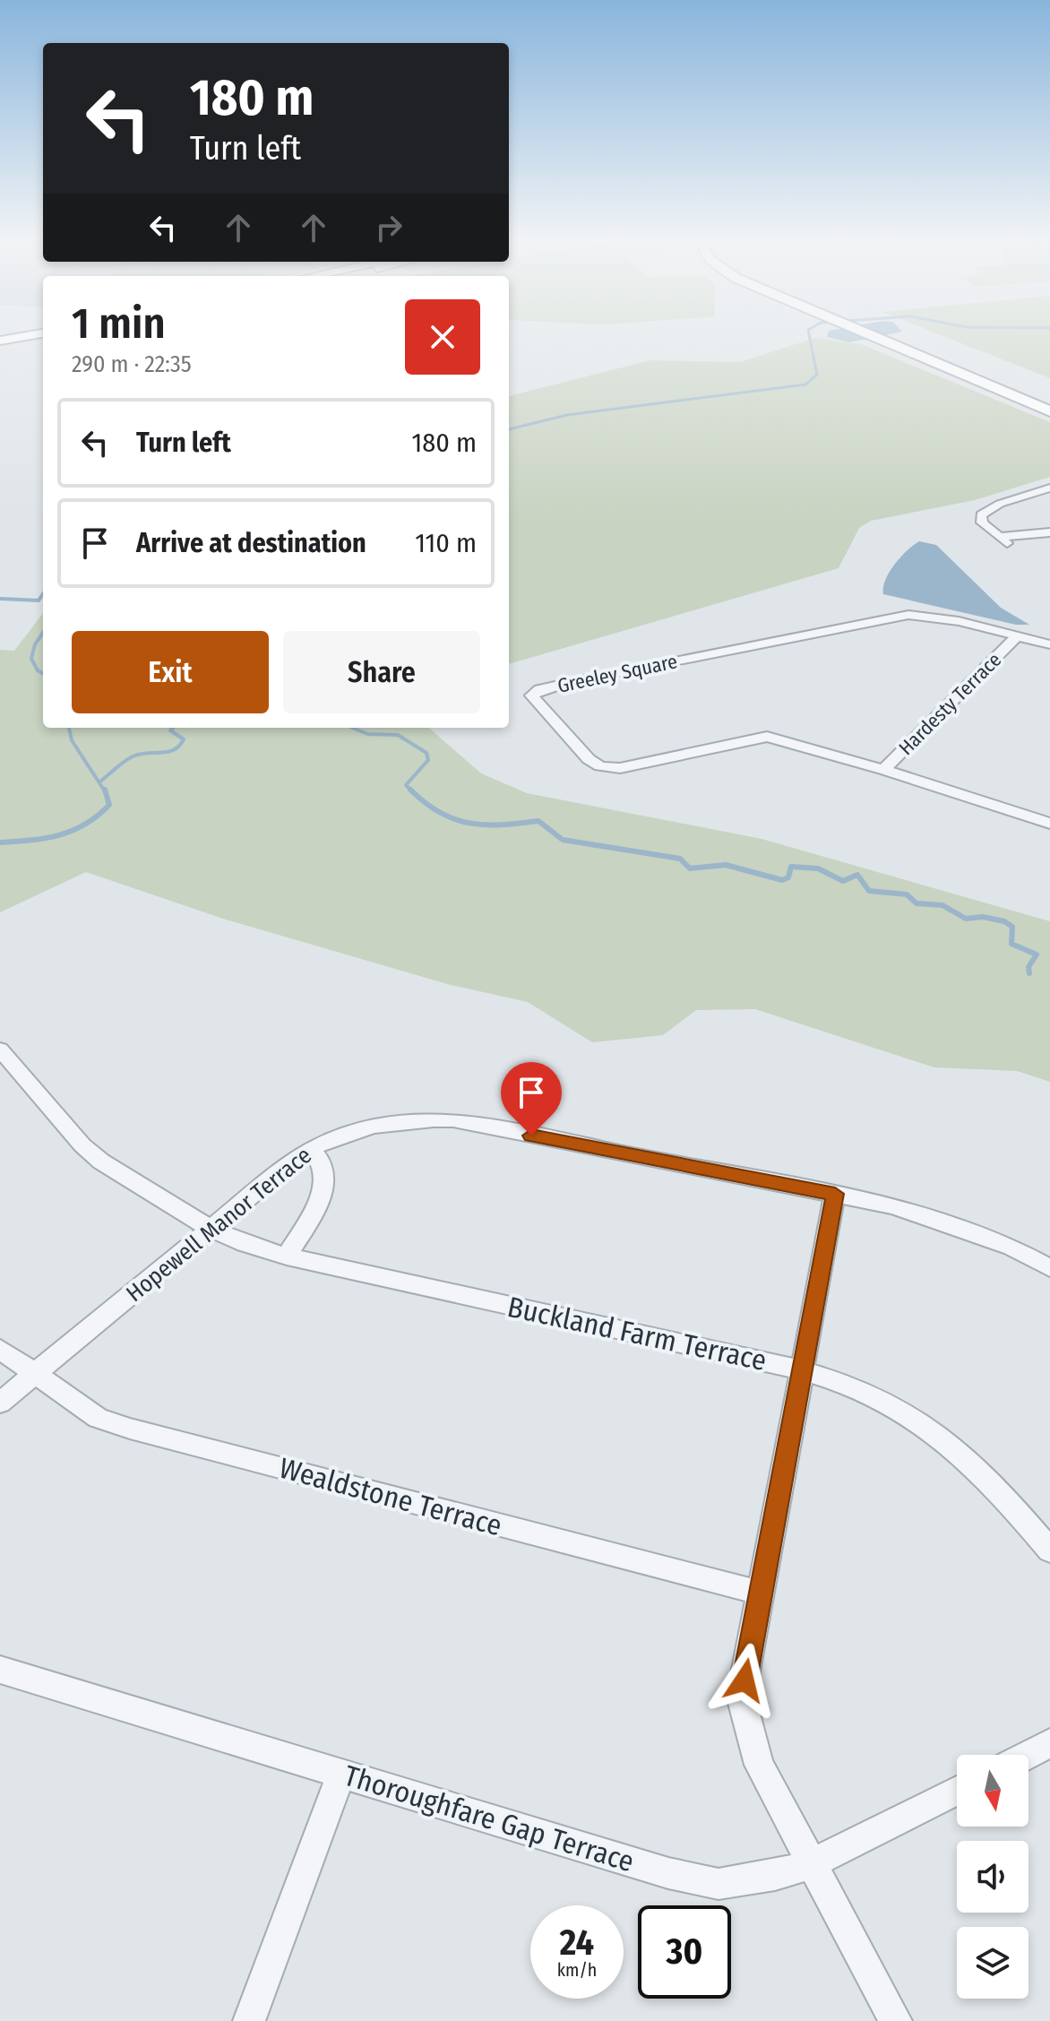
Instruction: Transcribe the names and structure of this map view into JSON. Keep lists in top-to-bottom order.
{
  "streets": {
    "street": [
      "Greeley Square",
      "Hardesty Terrace",
      "Hopewell Manor Terrace",
      "Buckland Farm Terrace",
      "Wealdstone Terrace",
      "Thoroughfare Gap Terrace"
    ]
  },
  "crossings": [
    ["Greeley Square", "Hardesty Terrace"],
    ["Hopewell Manor Terrace", "Buckland Farm Terrace"],
    ["Hopewell Manor Terrace", "Wealdstone Terrace"]
  ],
  "north": "bottom",
  "page": {
    "turn": ["180 m", "Turn left"],
    "heading": ["1 min", "290 m · 22:35"],
    "list": [
      {
        "name": "Turn left",
        "value": "180 m"
      },
      {
        "name": "Arrive at destination",
        "value": "110 m"
      }
    ],
    "buttons": ["Exit", "Share"],
    "speed": "24 km/h",
    "limit": "30"
  }
}
